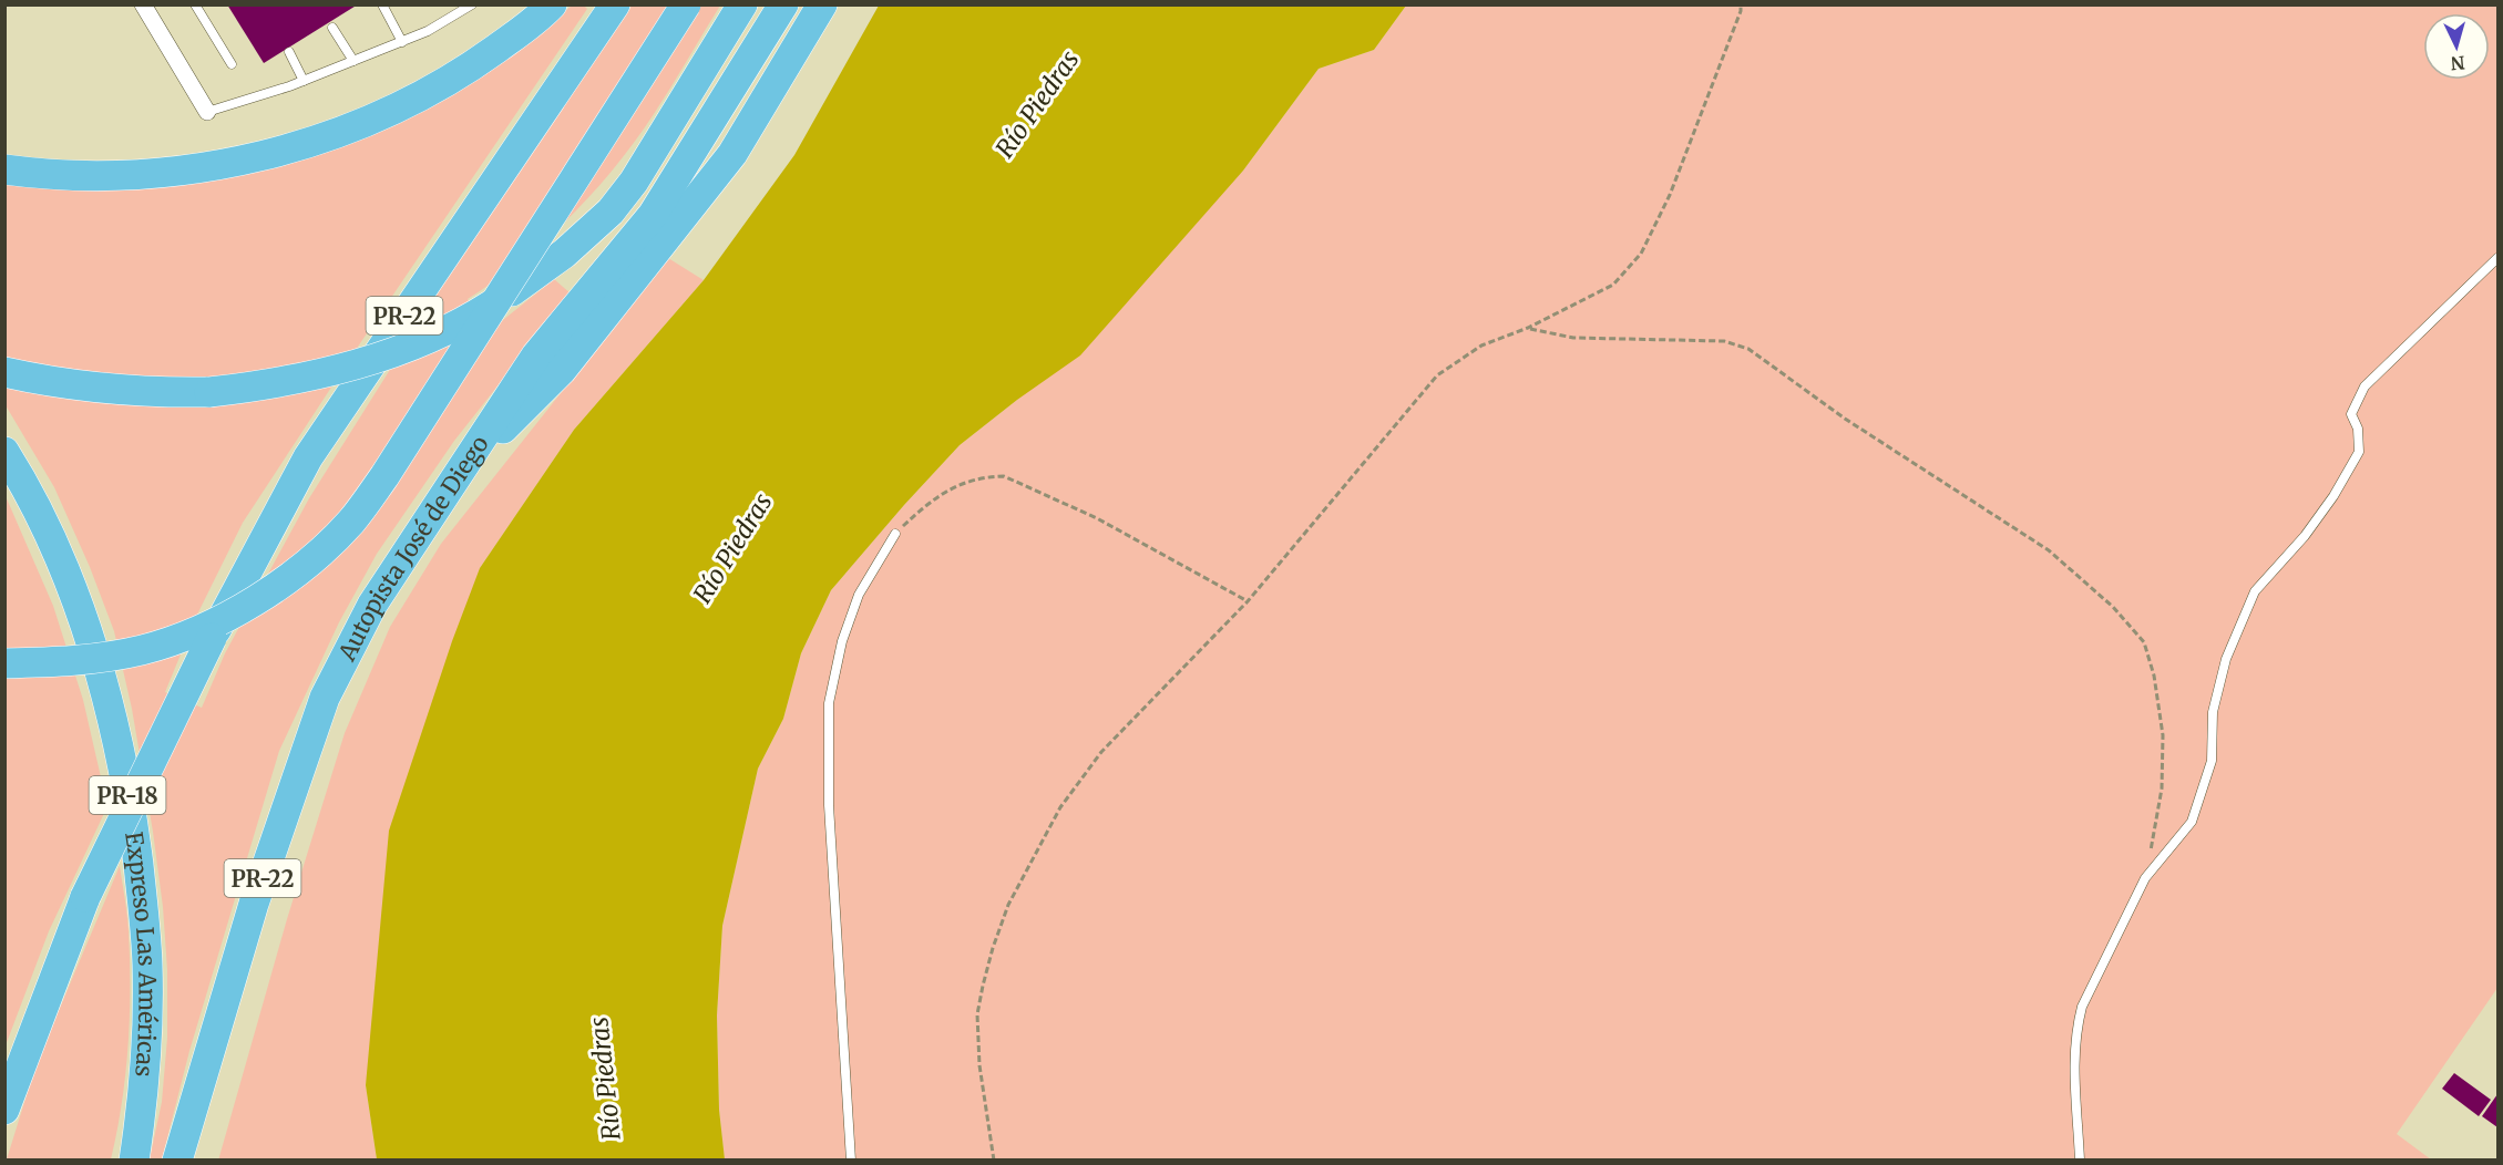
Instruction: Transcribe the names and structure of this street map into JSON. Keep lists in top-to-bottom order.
{
  "streets": {
    "highway": [
      "PR-22",
      "Autopista José de Diego",
      "PR-18",
      "Expreso Las Américas"
    ]
  },
  "water": ["Río Piedras"],
  "north": "bottom"
}
